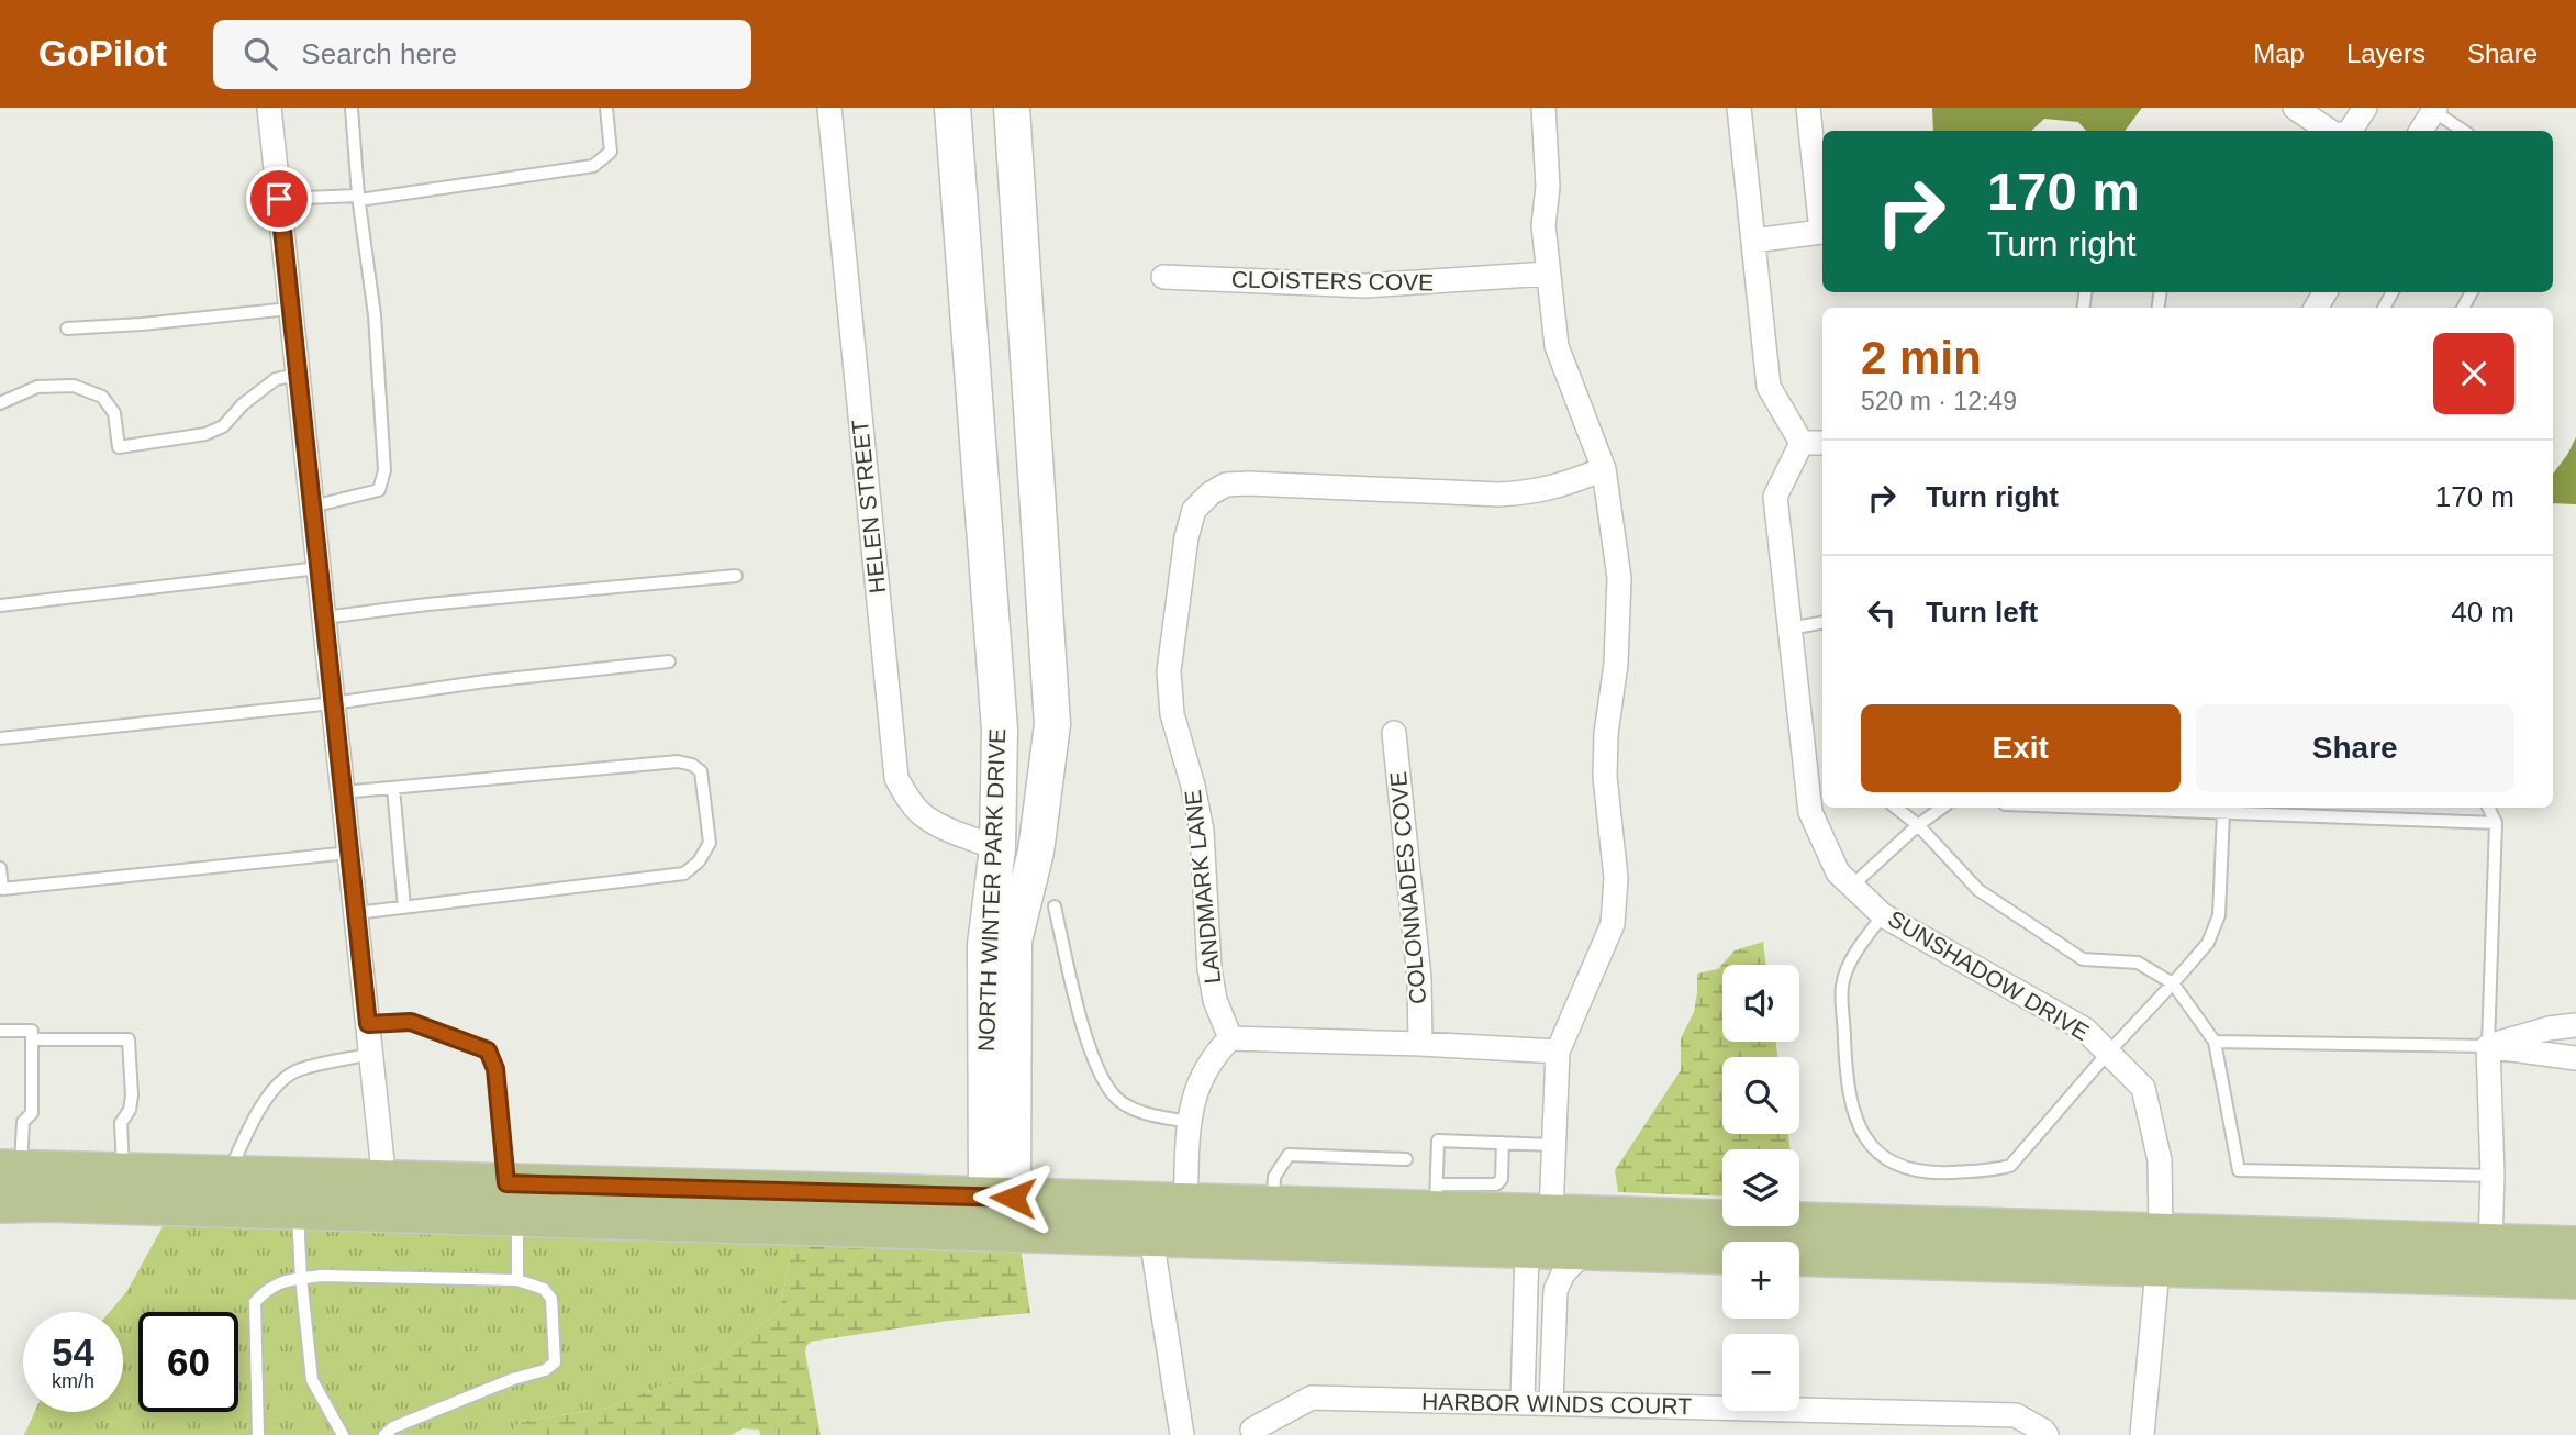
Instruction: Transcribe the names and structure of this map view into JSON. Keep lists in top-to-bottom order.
{
  "streets": {
    "street": [
      "CLOISTERS COVE",
      "HELEN STREET",
      "LANDMARK LANE",
      "COLONNADES COVE",
      "NORTH WINTER PARK DRIVE",
      "SUNSHADOW DRIVE",
      "HARBOR WINDS COURT"
    ]
  },
  "crossings": [
    ["HELEN STREET", "NORTH WINTER PARK DRIVE"]
  ],
  "page": {
    "header": "GoPilot",
    "search": "Search here",
    "nav": ["Map", "Layers", "Share"],
    "turn": ["170 m", "Turn right"],
    "heading": ["2 min", "520 m · 12:49"],
    "list": [
      {
        "name": "Turn right",
        "value": "170 m"
      },
      {
        "name": "Turn left",
        "value": "40 m"
      }
    ],
    "buttons": ["Exit", "Share"],
    "map_buttons": ["+", "−"],
    "speed": "54 km/h",
    "limit": "60"
  }
}
